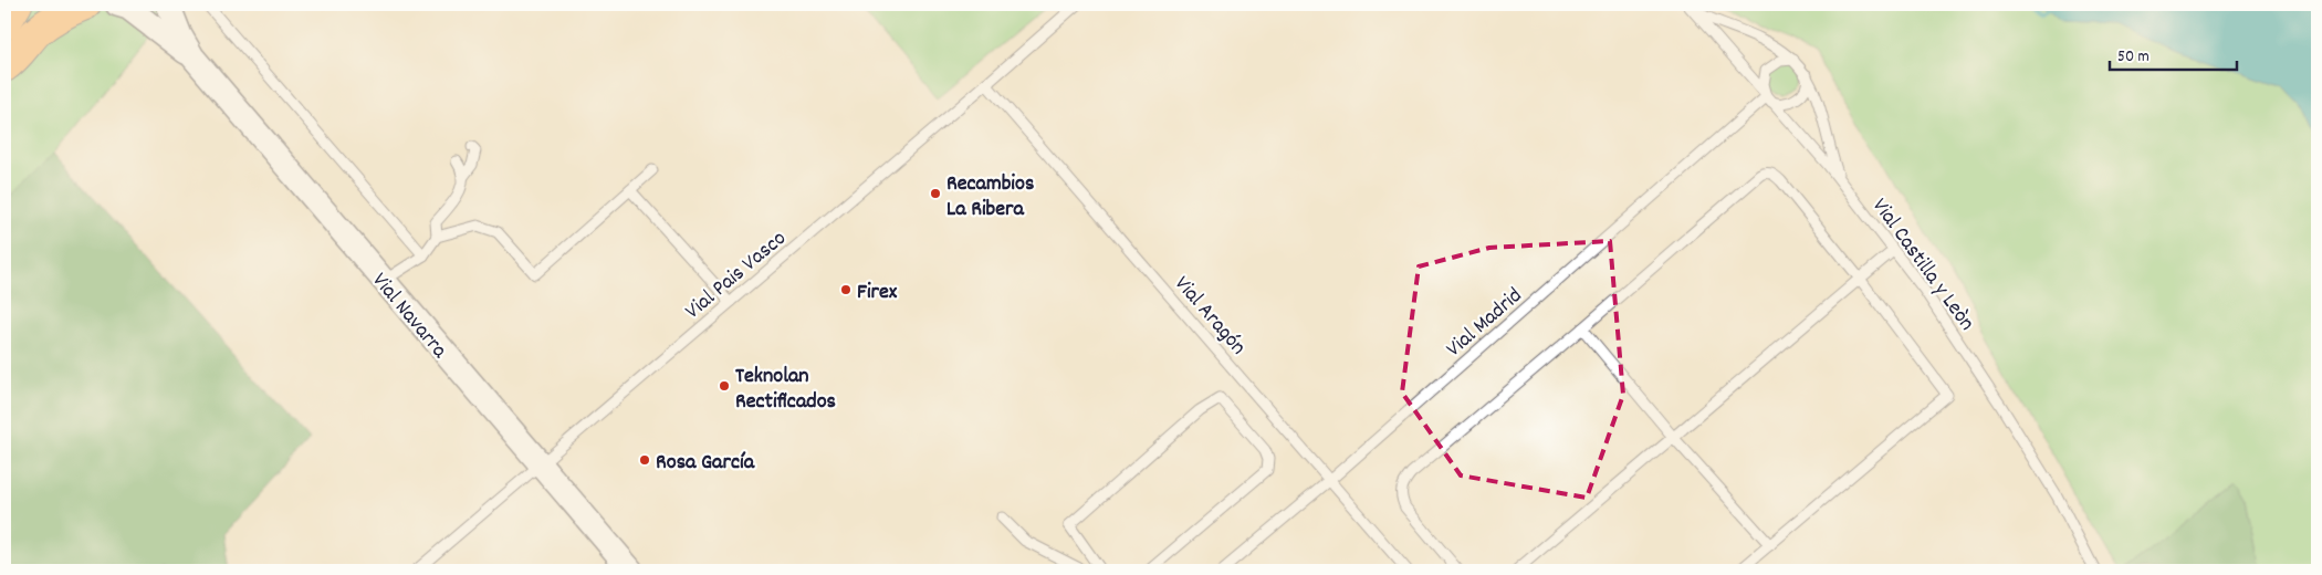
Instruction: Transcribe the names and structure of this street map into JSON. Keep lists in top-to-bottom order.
{
  "streets": {
    "street": ["Vial Navarra"],
    "lane": [
      "Vial Castilla y Leòn",
      "Vial Pais Vasco",
      "Vial Aragón",
      "Vial Madrid"
    ]
  },
  "crossings": [
    ["Vial Castilla y Leòn", "Vial Madrid"],
    ["Vial Pais Vasco", "Vial Navarra"],
    ["Vial Pais Vasco", "Vial Aragón"],
    ["Vial Aragón", "Vial Madrid"]
  ],
  "places": [
    "Recambios La Ribera",
    "Firex",
    "Teknolan Rectificados",
    "Rosa García"
  ],
  "scale_bar": "50 m"
}
